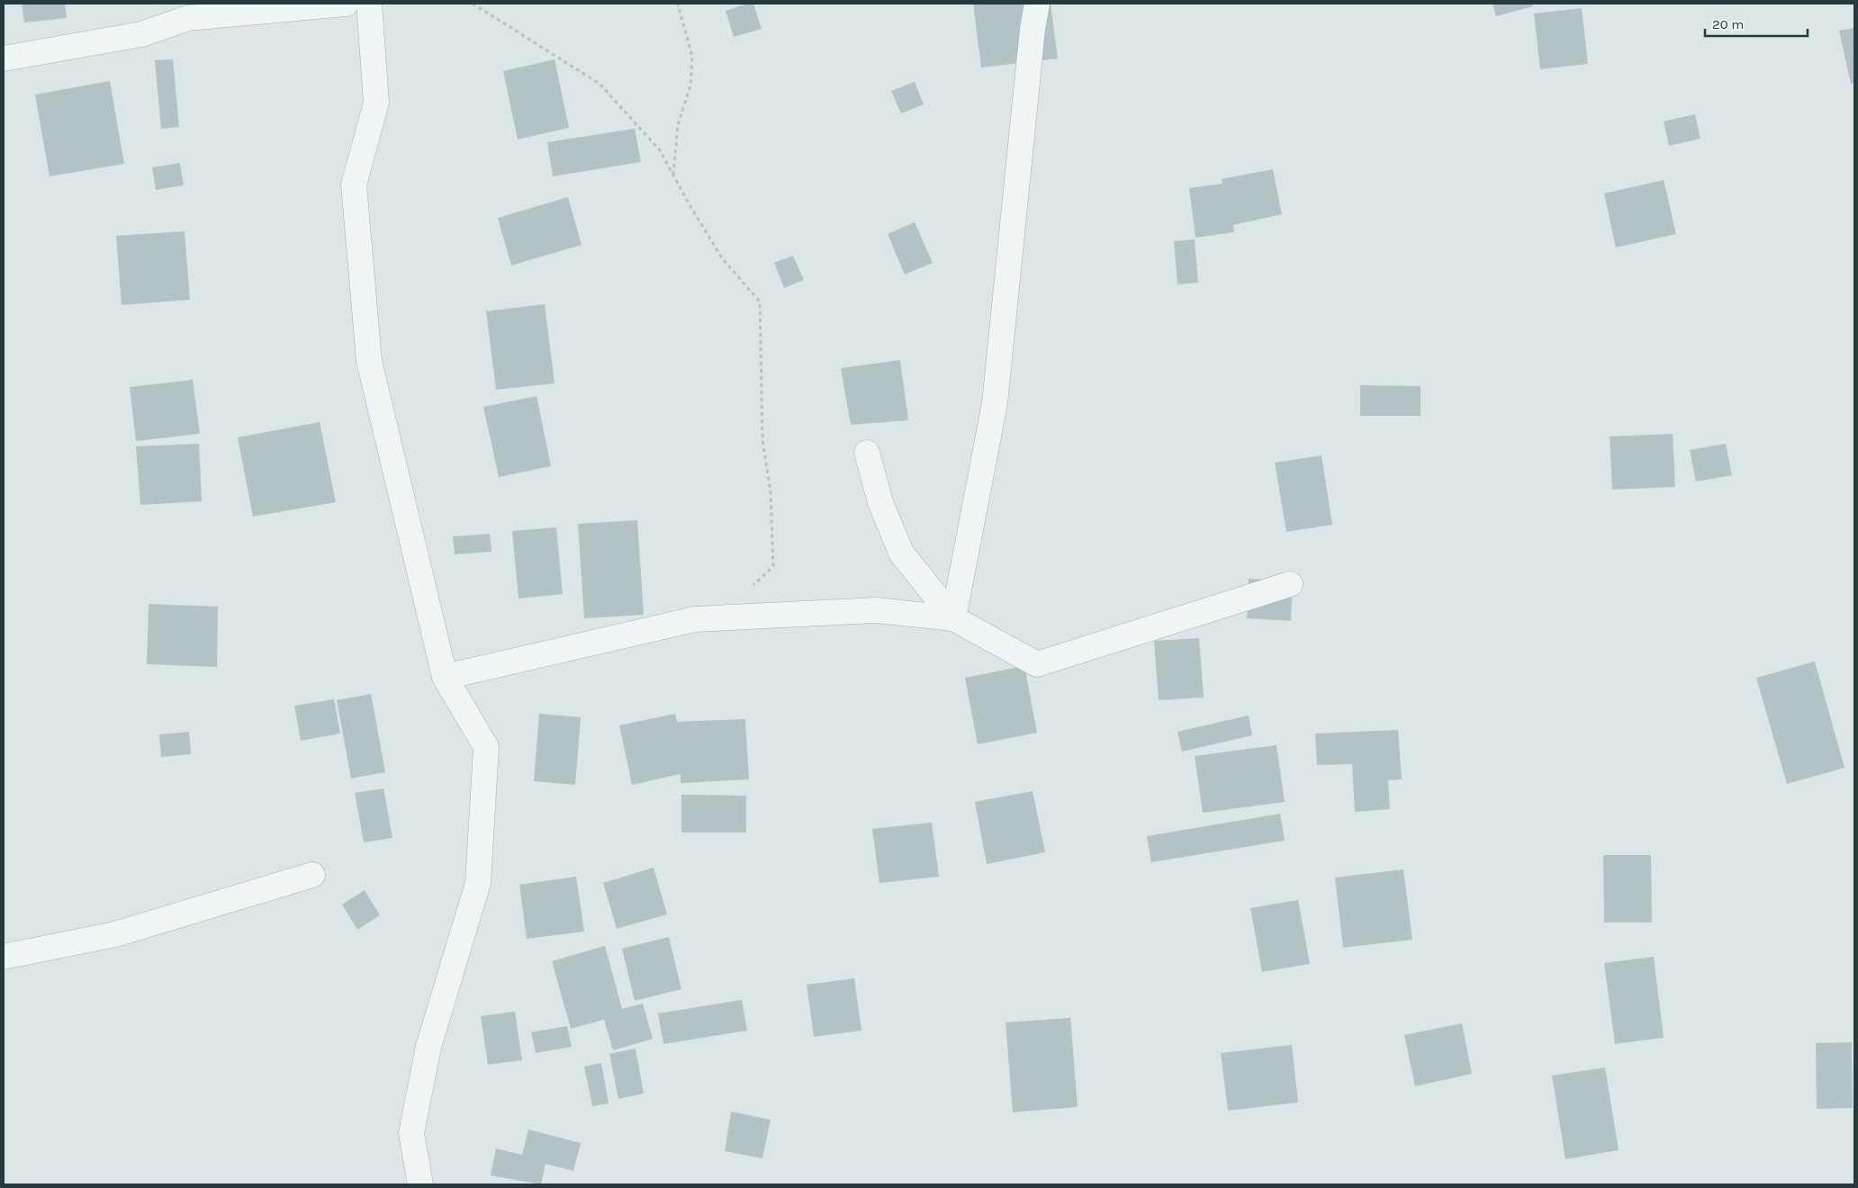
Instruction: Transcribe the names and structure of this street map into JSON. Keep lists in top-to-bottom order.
{
  "scale_bar": "20 m"
}
